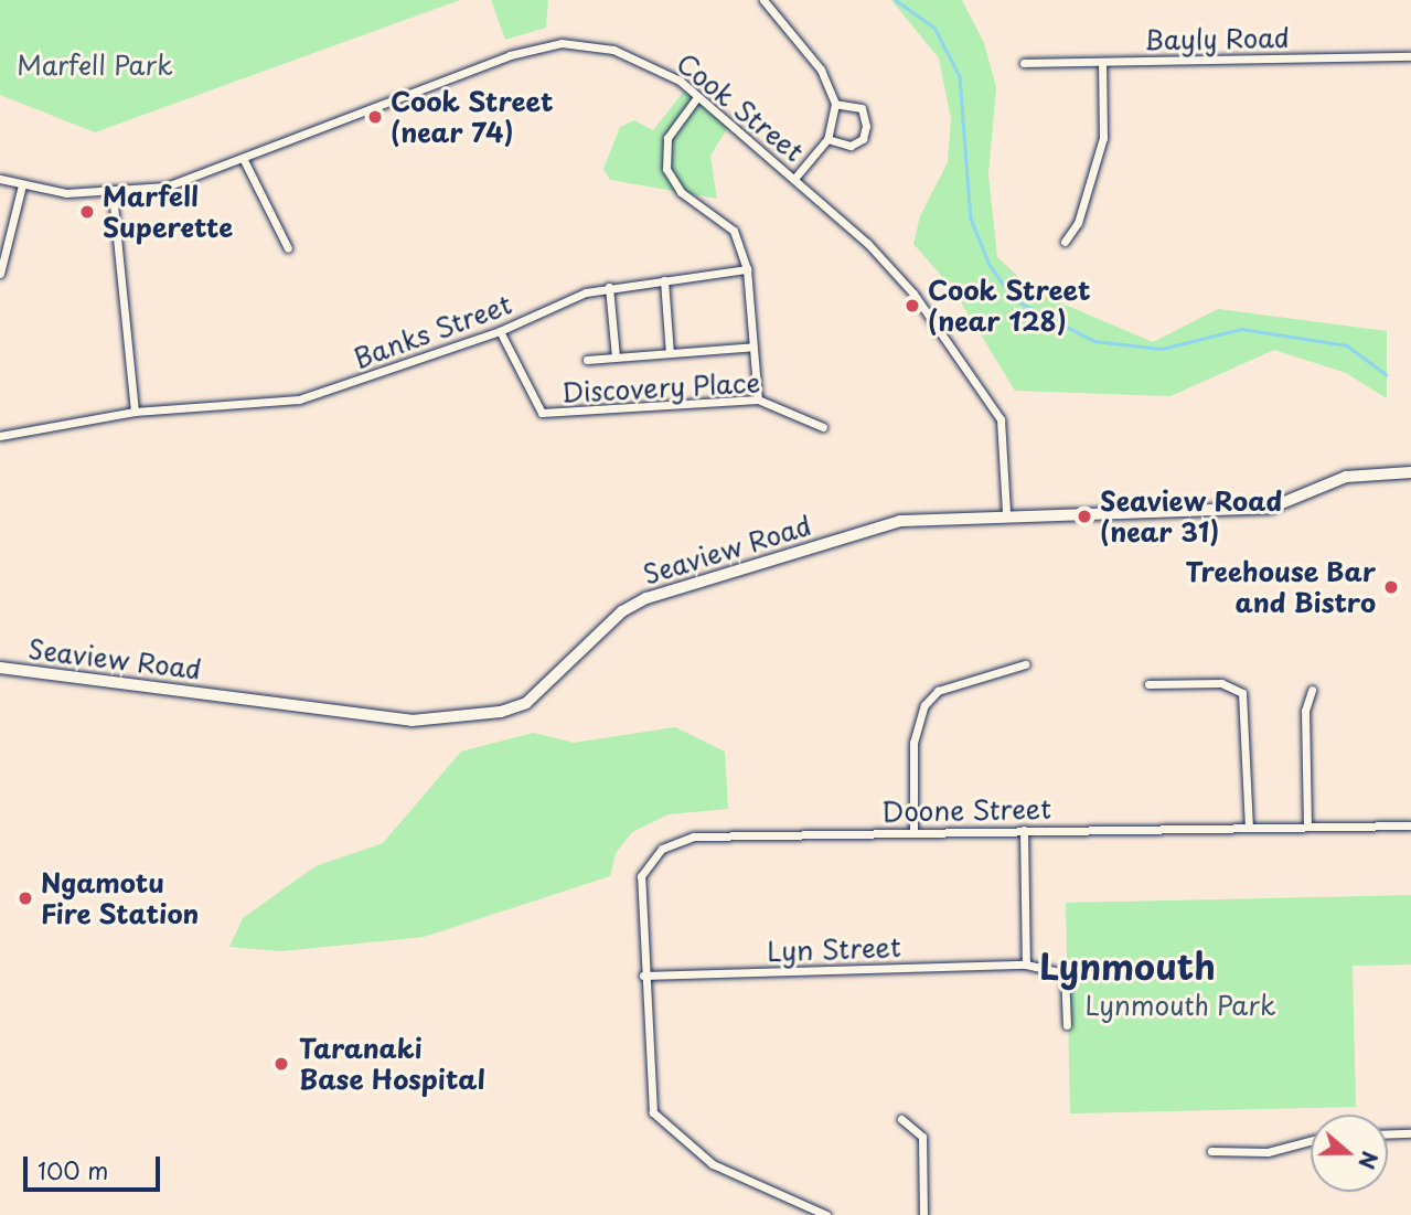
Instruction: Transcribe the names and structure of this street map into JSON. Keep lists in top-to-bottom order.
{
  "streets": {
    "street": [
      "Bayly Road",
      "Cook Street",
      "Banks Street",
      "Discovery Place",
      "Seaview Road",
      "Doone Street",
      "Lyn Street"
    ]
  },
  "crossings": [
    ["Cook Street", "Seaview Road"],
    ["Banks Street", "Discovery Place"],
    ["Doone Street", "Lyn Street"]
  ],
  "districts": ["Lynmouth"],
  "parks": ["Marfell Park", "Lynmouth Park"],
  "places": [
    "Cook Street (near 74)",
    "Marfell Superette",
    "Cook Street (near 128)",
    "Seaview Road (near 31)",
    "Treehouse Bar and Bistro",
    "Ngamotu Fire Station",
    "Taranaki Base Hospital"
  ],
  "scale_bar": "100 m",
  "north": "right"
}
